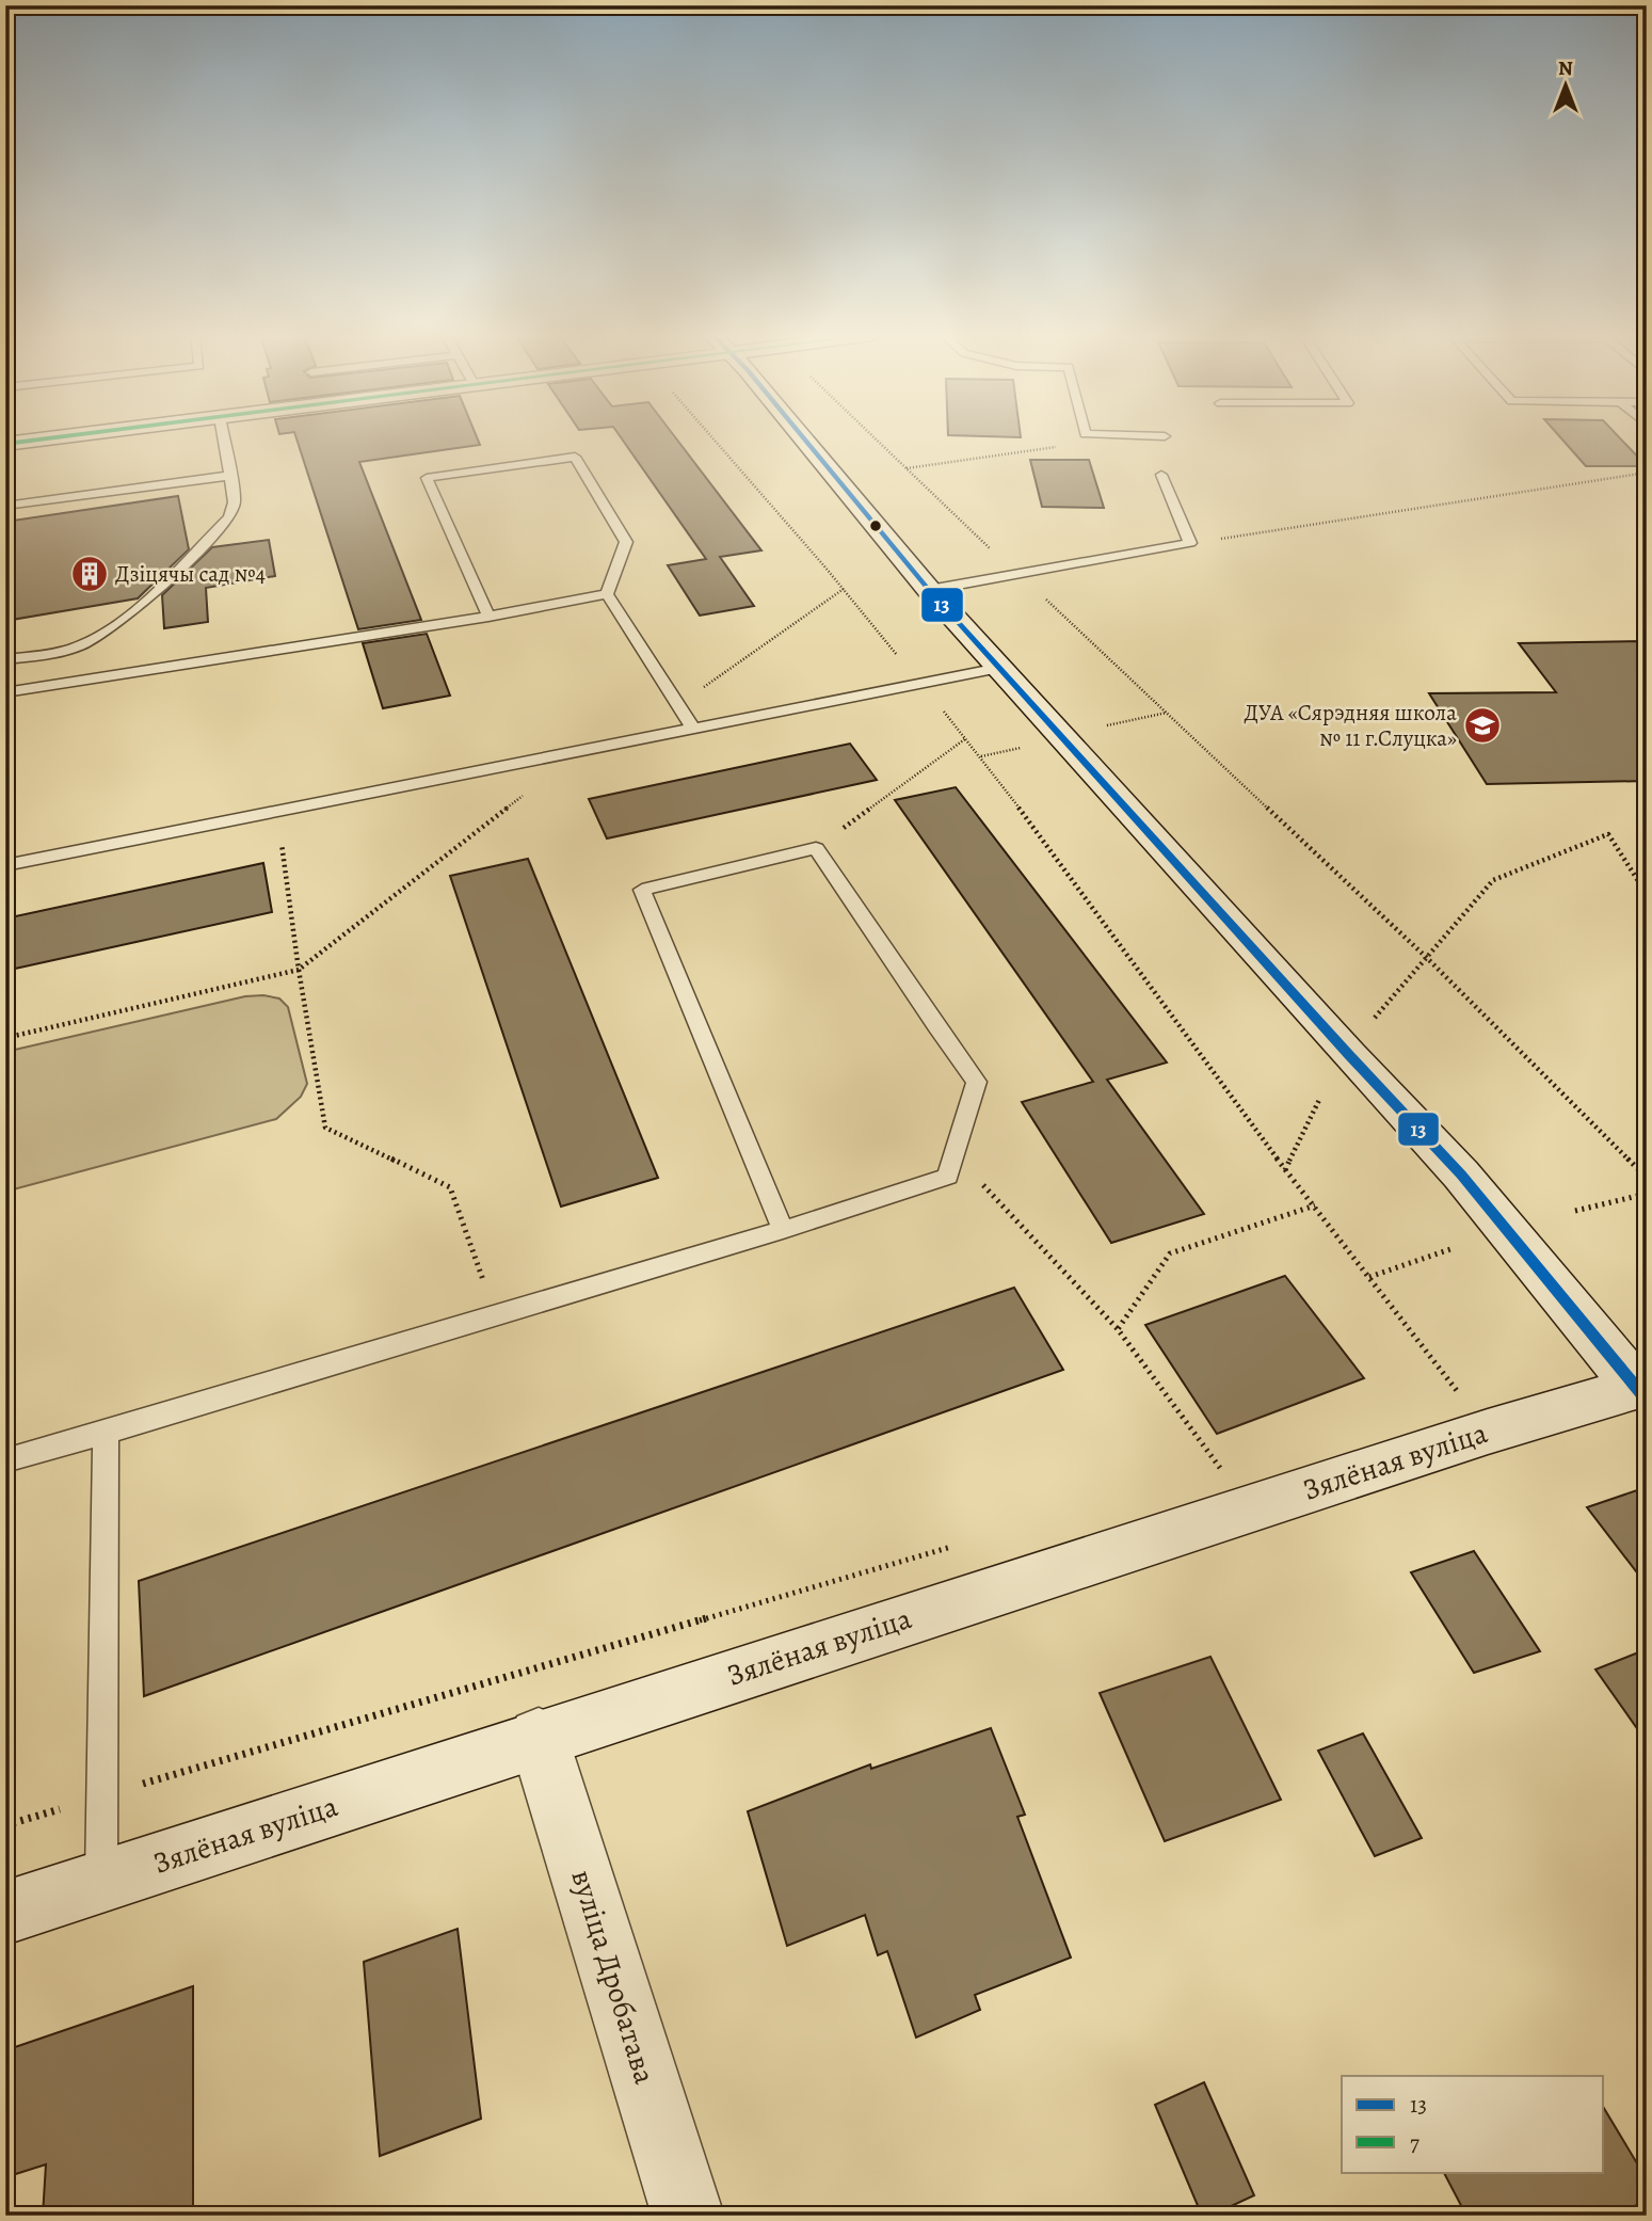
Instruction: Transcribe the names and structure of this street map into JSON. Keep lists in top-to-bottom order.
{
  "streets": {
    "main road": ["Зялёная вуліца", "вуліца Дробатава"]
  },
  "crossings": [
    ["Зялёная вуліца", "вуліца Дробатава"]
  ],
  "places": {
    "building": ["Дзіцячы сад №4"],
    "school or university": ["ДУА «Сярэдняя школа № 11 г.Слуцка»"]
  },
  "lines": ["transit line 13", "transit line 7"],
  "legend": ["13", "7"],
  "north": "top"
}
